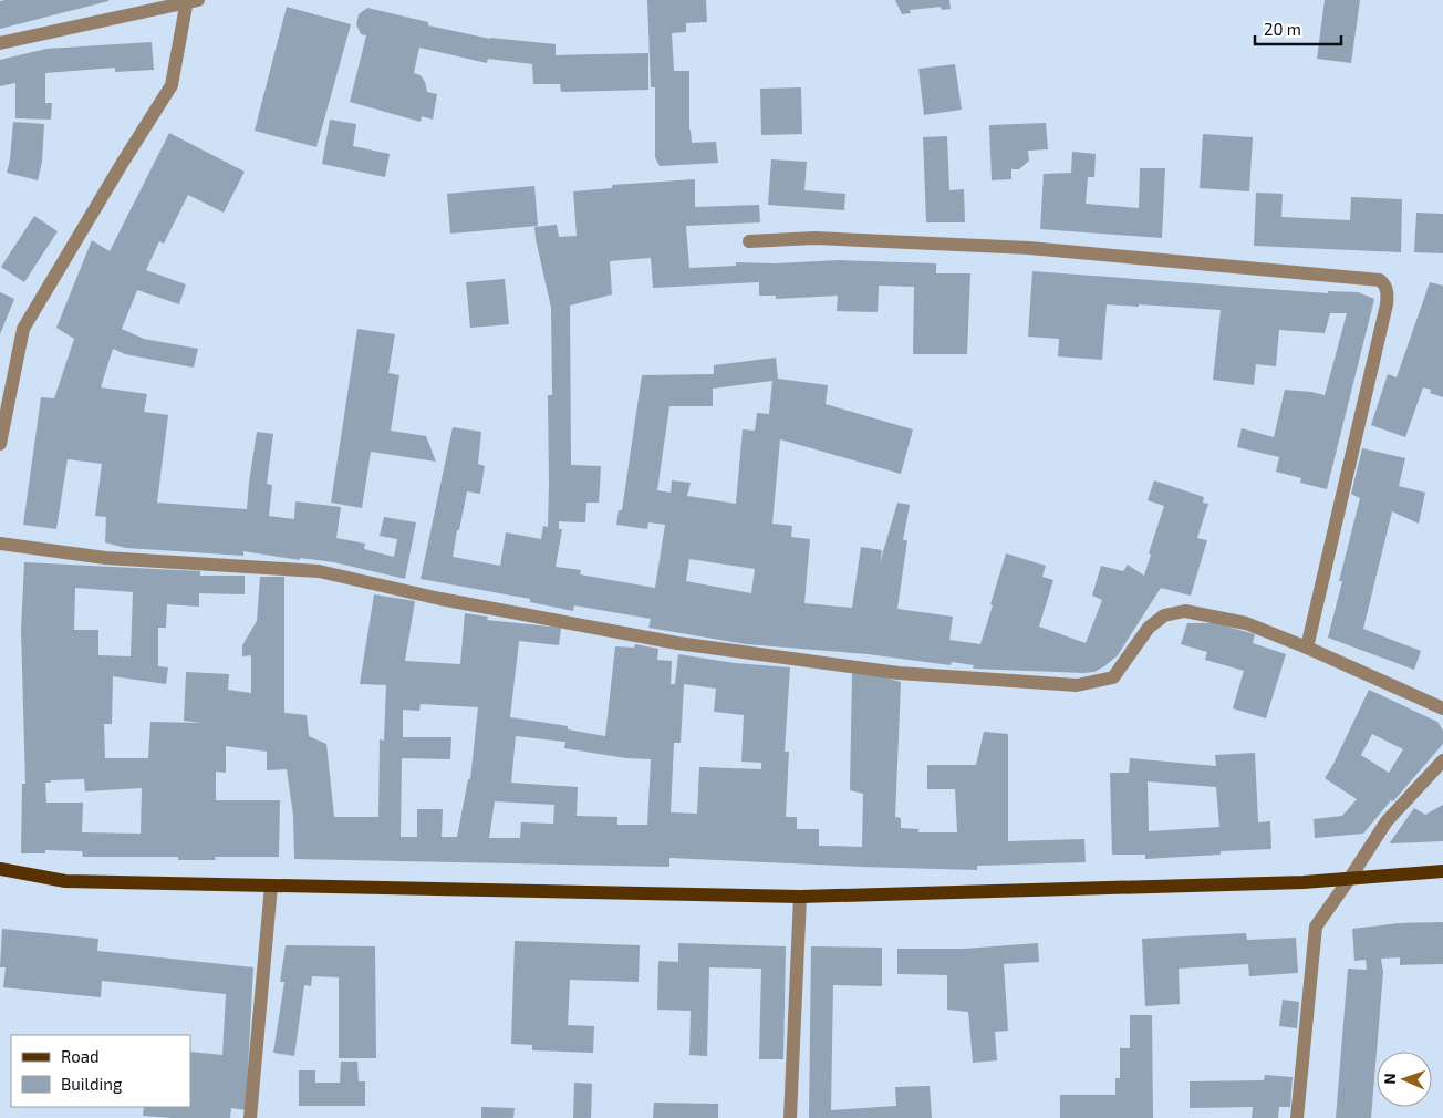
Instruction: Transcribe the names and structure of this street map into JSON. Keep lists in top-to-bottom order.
{
  "legend": ["Road", "Building"],
  "scale_bar": "20 m",
  "north": "left"
}
